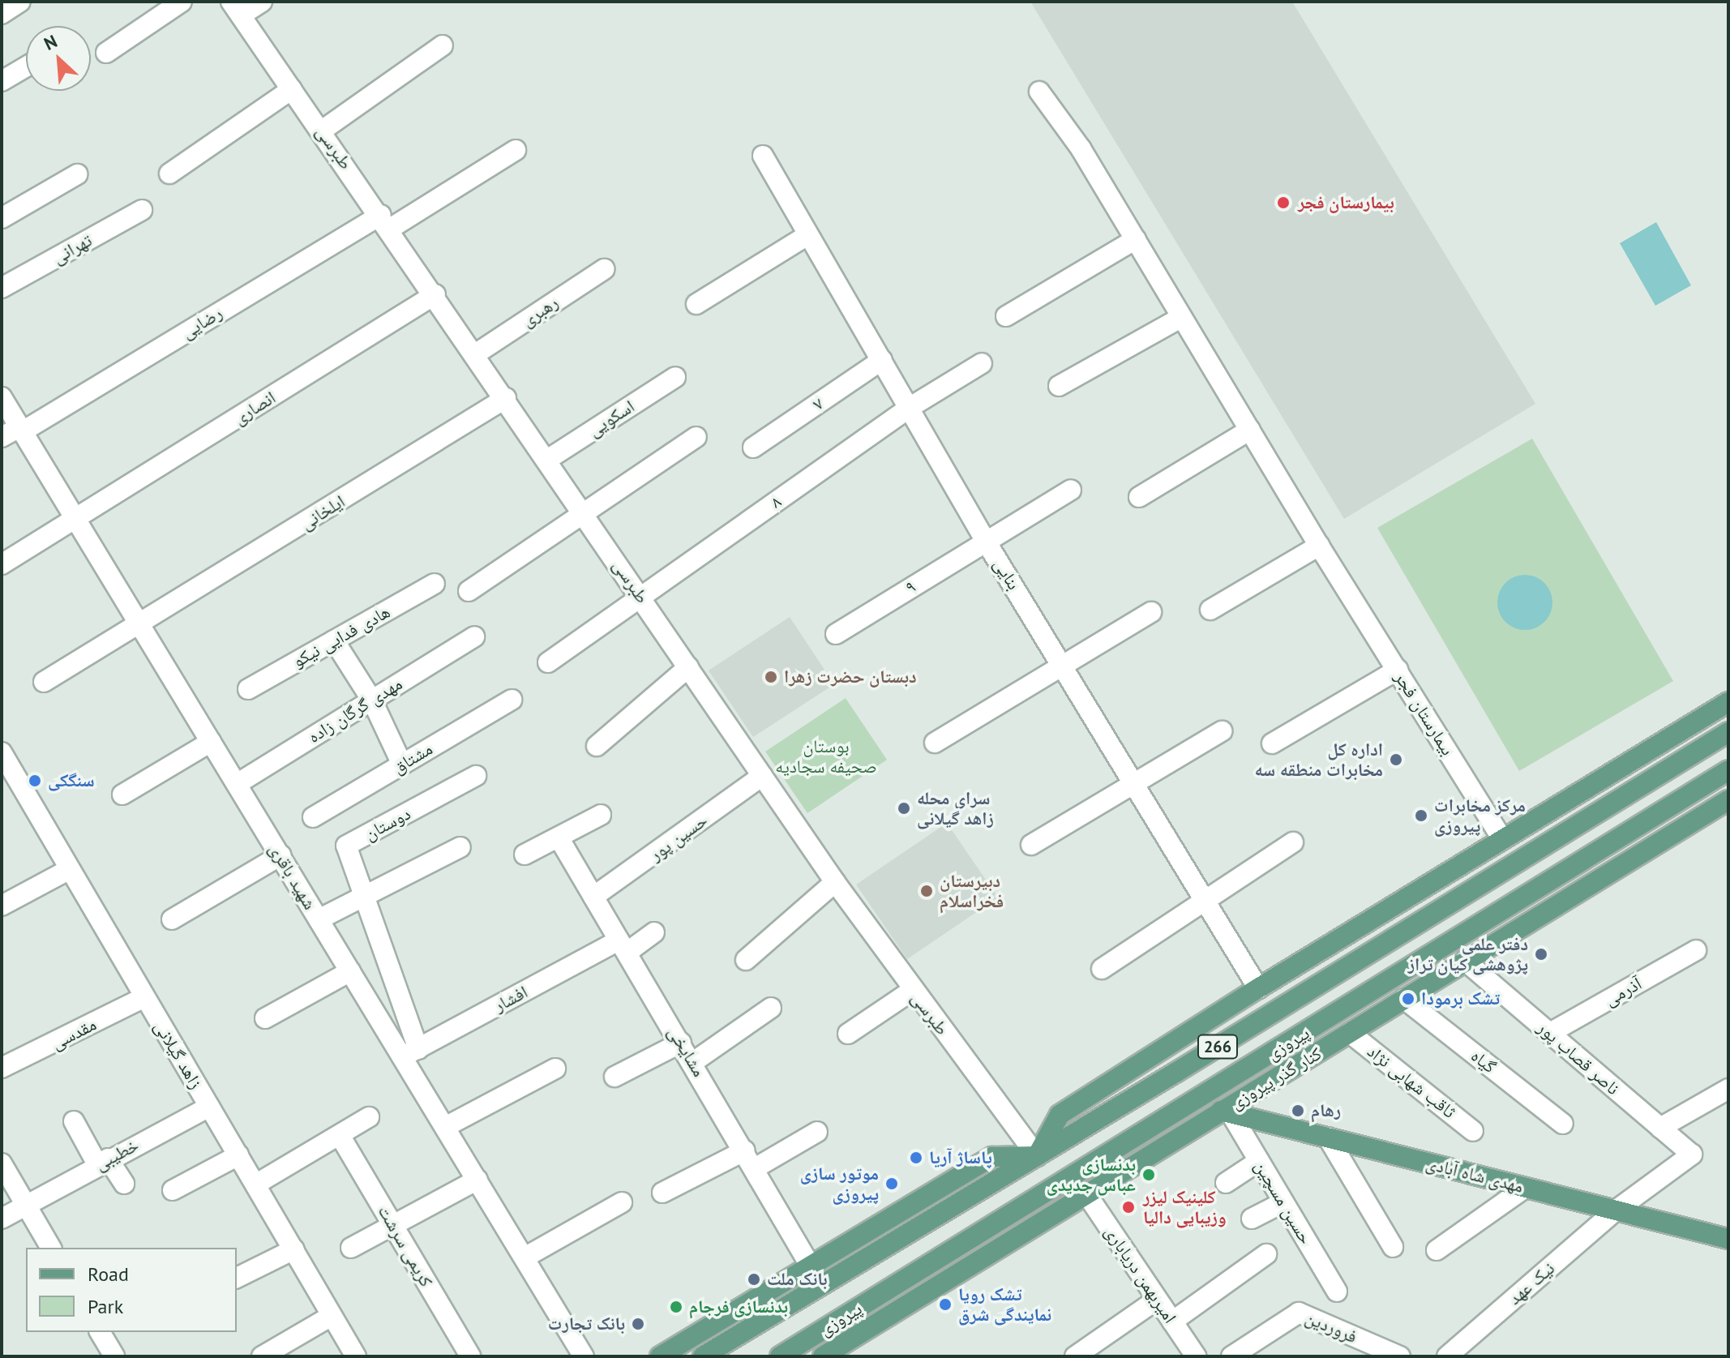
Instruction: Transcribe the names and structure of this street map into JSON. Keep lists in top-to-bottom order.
{
  "streets": {
    "main road": [
      "پیروزی",
      "266",
      "کنار گذر پیروزی",
      "مهدی شاه آبادی"
    ],
    "street": [
      "طبرسی",
      "تهرانی",
      "رهبری",
      "رضایی",
      "۷",
      "انصاری",
      "اسکویی",
      "۸",
      "ایلخانی",
      "بنایی",
      "۹",
      "هادی فدایی نیکو",
      "مهدی گرگان زاده",
      "بیمارستان فجر",
      "مشتاق",
      "دوستان",
      "حسین پور",
      "شهید باقری",
      "آذرمی",
      "افشار",
      "مقدسی",
      "مشایخی",
      "زاهد گیلانی",
      "ناصر قصاب پور",
      "گیاه",
      "ثاقب شهابی نژاد",
      "خطیبی",
      "حسین مسچین",
      "کریمی سرشت",
      "امیربهمن دریاباری",
      "نیک عهد",
      "فروردین"
    ]
  },
  "crossings": [
    ["طبرسی", "رهبری"],
    ["طبرسی", "رضایی"],
    ["طبرسی", "انصاری"],
    ["طبرسی", "اسکویی"],
    ["طبرسی", "۸"],
    ["طبرسی", "ایلخانی"],
    ["طبرسی", "حسین پور"],
    ["طبرسی", "پیروزی"],
    ["رضایی", "شهید باقری"],
    ["۷", "بنایی"],
    ["انصاری", "شهید باقری"],
    ["۸", "بنایی"],
    ["ایلخانی", "شهید باقری"],
    ["بنایی", "۹"],
    ["مهدی گرگان زاده", "شهید باقری"],
    ["دوستان", "شهید باقری"],
    ["دوستان", "افشار"],
    ["حسین پور", "مشایخی"],
    ["شهید باقری", "افشار"],
    ["آذرمی", "ناصر قصاب پور"],
    ["افشار", "مشایخی"],
    ["مقدسی", "زاهد گیلانی"],
    ["زاهد گیلانی", "خطیبی"],
    ["ناصر قصاب پور", "کنار گذر پیروزی"],
    ["ناصر قصاب پور", "نیک عهد"],
    ["گیاه", "کنار گذر پیروزی"],
    ["کنار گذر پیروزی", "ثاقب شهابی نژاد"],
    ["کنار گذر پیروزی", "مهدی شاه آبادی"],
    ["کنار گذر پیروزی", "حسین مسچین"],
    ["کنار گذر پیروزی", "امیربهمن دریاباری"],
    ["مهدی شاه آبادی", "حسین مسچین"],
    ["مهدی شاه آبادی", "نیک عهد"]
  ],
  "parks": ["بوستان صحیفه سجادیه"],
  "places": [
    "بیمارستان فجر",
    "دبستان حضرت زهرا",
    "اداره کل مخابرات منطقه سه",
    "سنگکی",
    "سرای محله زاهد گیلانی",
    "مرکز مخابرات پیروزی",
    "دبیرستان فخراسلام",
    "دفتر علمی پژوهشی کیان تراز",
    "تشک برمودا",
    "رهام",
    "پاساژ آریا",
    "بدنسازی عباس جدیدی",
    "موتور سازی پیروزی",
    "کلینیک لیزر وزیبایی دالیا",
    "بانک ملت",
    "تشک رویا نمایندگی شرق",
    "بدنسازی فرجام",
    "بانک تجارت"
  ],
  "legend": ["Road", "Park"],
  "north": "top left"
}
